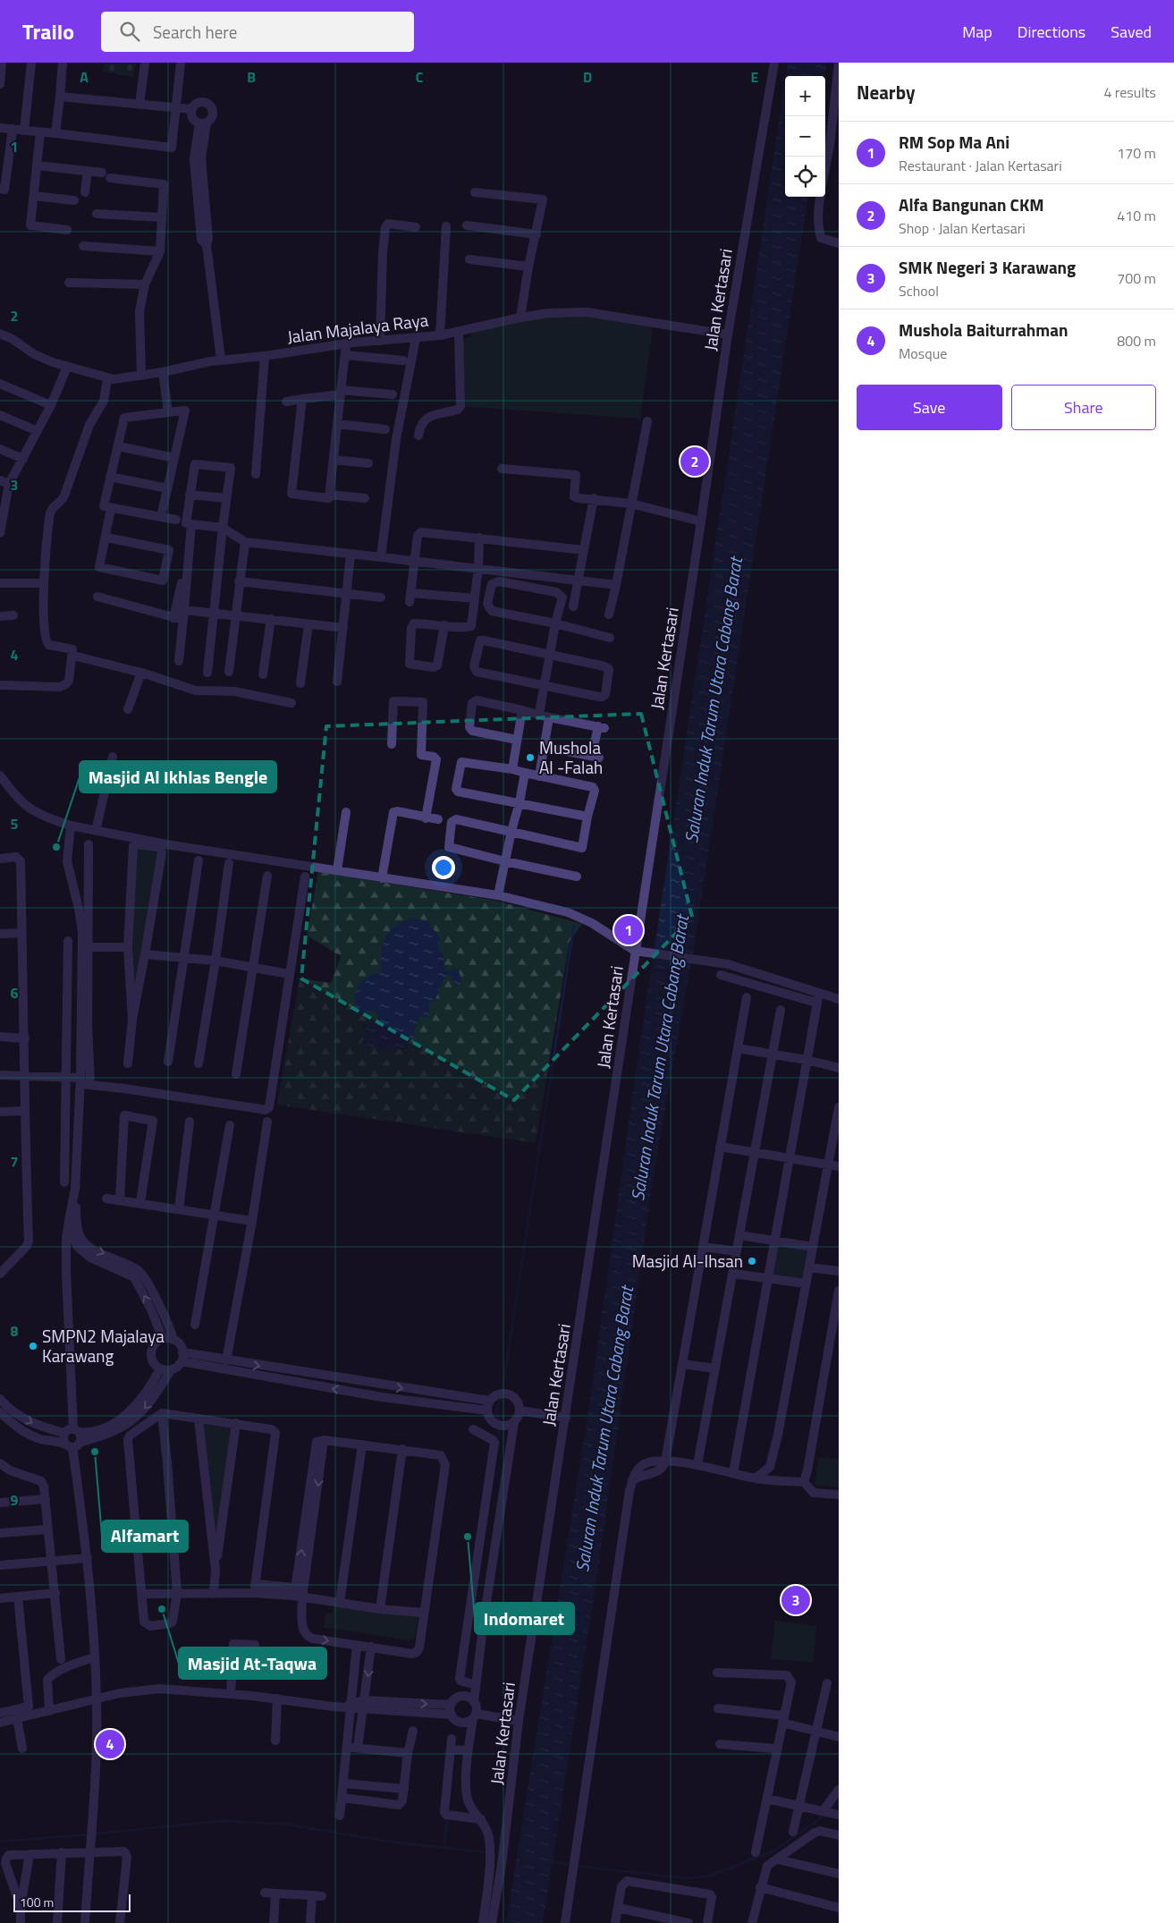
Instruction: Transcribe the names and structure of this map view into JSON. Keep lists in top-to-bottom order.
{
  "streets": {
    "street": ["Jalan Kertasari", "Jalan Majalaya Raya"]
  },
  "crossings": [
    ["Jalan Kertasari", "Jalan Majalaya Raya"]
  ],
  "water": ["Saluran Induk Tarum Utara Cabang Barat"],
  "places": [
    "Mushola Al -Falah",
    "Masjid Al Ikhlas Bengle",
    "Masjid Al-Ihsan",
    "SMPN2 Majalaya Karawang",
    "Alfamart",
    "Indomaret",
    "Masjid At-Taqwa"
  ],
  "scale_bar": "100 m",
  "page": {
    "header": "Trailo",
    "search": "Search here",
    "nav": ["Map", "Directions", "Saved"],
    "heading": ["Nearby", "4 results"],
    "map_buttons": ["+", "−"],
    "list": [
      {
        "mark": "1",
        "name": "RM Sop Ma Ani",
        "note": "Restaurant · Jalan Kertasari",
        "value": "170 m"
      },
      {
        "mark": "2",
        "name": "Alfa Bangunan CKM",
        "note": "Shop · Jalan Kertasari",
        "value": "410 m"
      },
      {
        "mark": "3",
        "name": "SMK Negeri 3 Karawang",
        "note": "School",
        "value": "700 m"
      },
      {
        "mark": "4",
        "name": "Mushola Baiturrahman",
        "note": "Mosque",
        "value": "800 m"
      }
    ],
    "buttons": ["Save", "Share"],
    "pins": [
      "2",
      "1",
      "3",
      "4"
    ],
    "scale": "100 m"
  },
  "grid": {
    "columns": [
      "A",
      "B",
      "C",
      "D",
      "E"
    ],
    "rows": [
      "1",
      "2",
      "3",
      "4",
      "5",
      "6",
      "7",
      "8",
      "9"
    ]
  }
}
